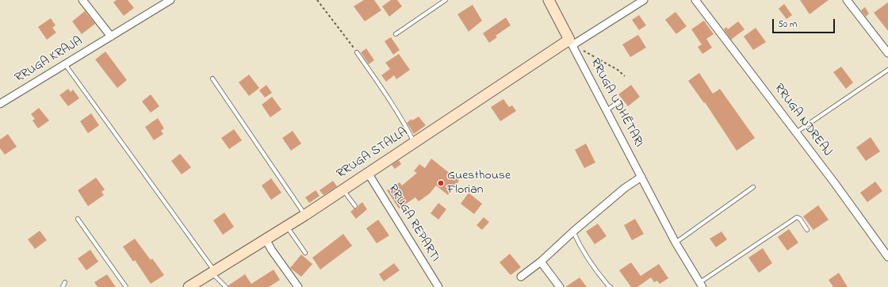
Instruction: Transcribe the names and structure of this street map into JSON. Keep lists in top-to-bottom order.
{
  "streets": {
    "street": [
      "RRUGA KRAJA",
      "RRUGA UDHËTARI",
      "RRUGA NDREAJ",
      "RRUGA STALLA",
      "RRUGA REPARTI"
    ]
  },
  "crossings": [
    ["RRUGA UDHËTARI", "RRUGA STALLA"],
    ["RRUGA STALLA", "RRUGA REPARTI"]
  ],
  "places": ["Guesthouse Florian"],
  "scale_bar": "50 m"
}
